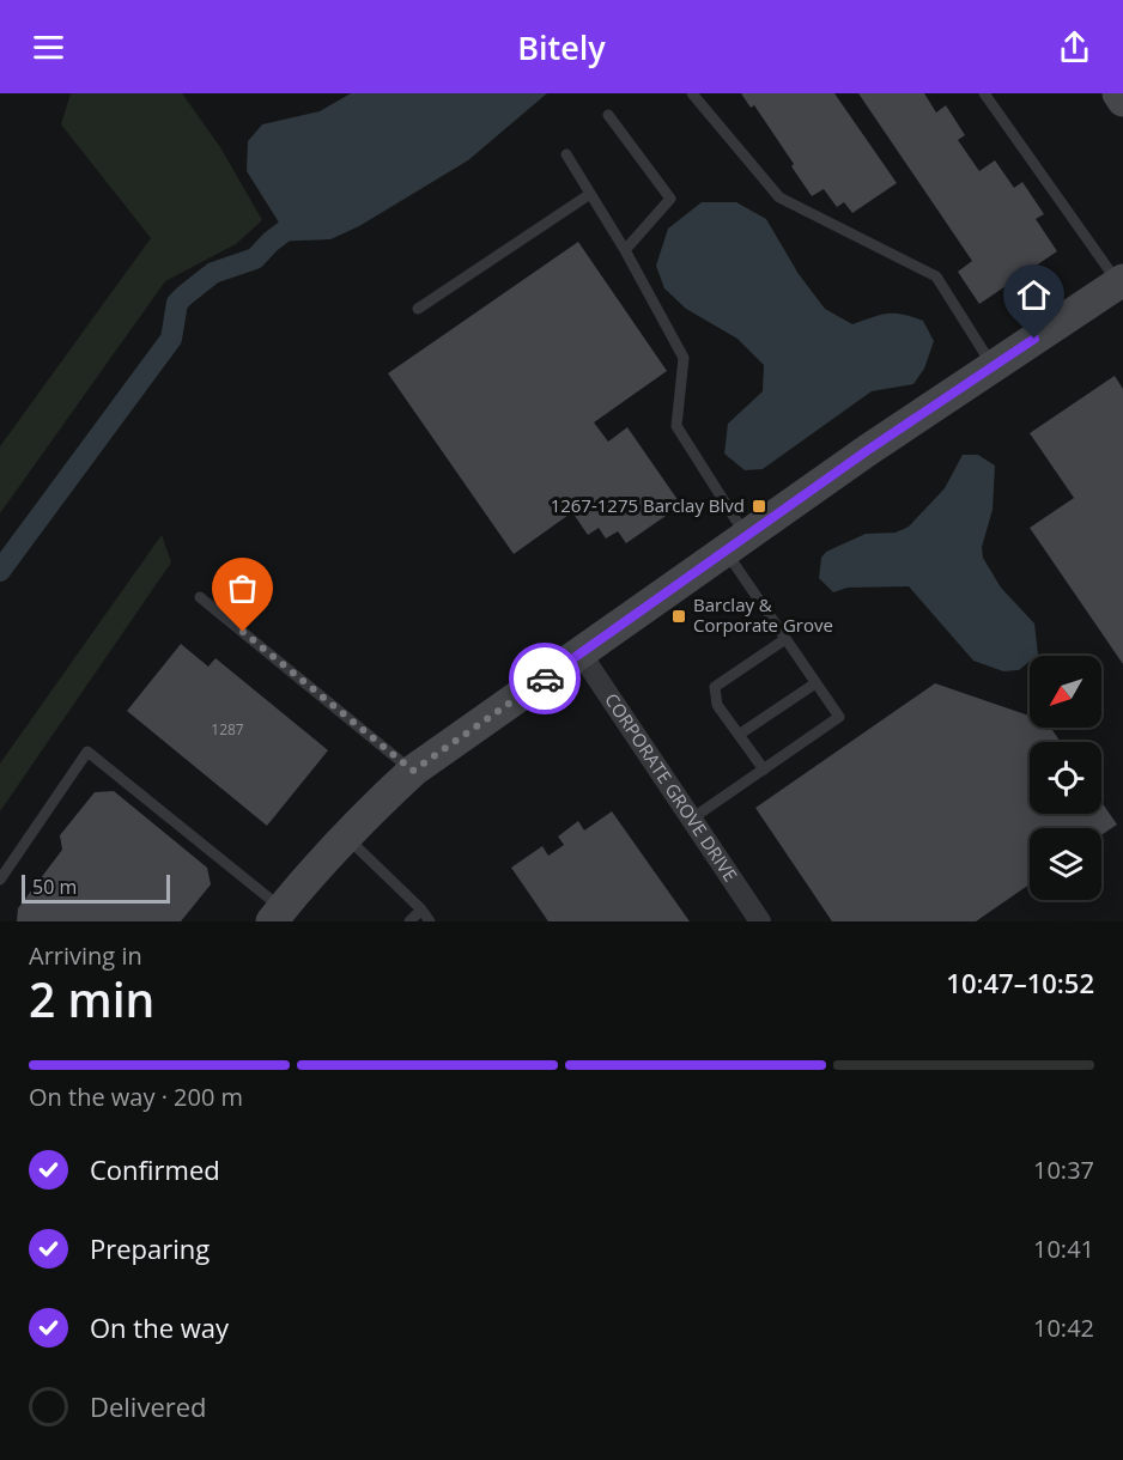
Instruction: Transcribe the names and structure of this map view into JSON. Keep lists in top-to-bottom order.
{
  "streets": {
    "street": ["CORPORATE GROVE DRIVE"]
  },
  "places": {
    "transit": ["1267-1275 Barclay Blvd", "Barclay & Corporate Grove"]
  },
  "house_numbers": ["1287"],
  "scale_bar": "50 m",
  "north": "bottom left",
  "page": {
    "header": "Bitely",
    "scale": "50 m",
    "heading": ["2 min", "Arriving in", "10:47–10:52"],
    "bar": "On the way · 200 m",
    "list": [
      ["Confirmed", "10:37"],
      ["Preparing", "10:41"],
      ["On the way", "10:42"],
      "Delivered"
    ]
  }
}
